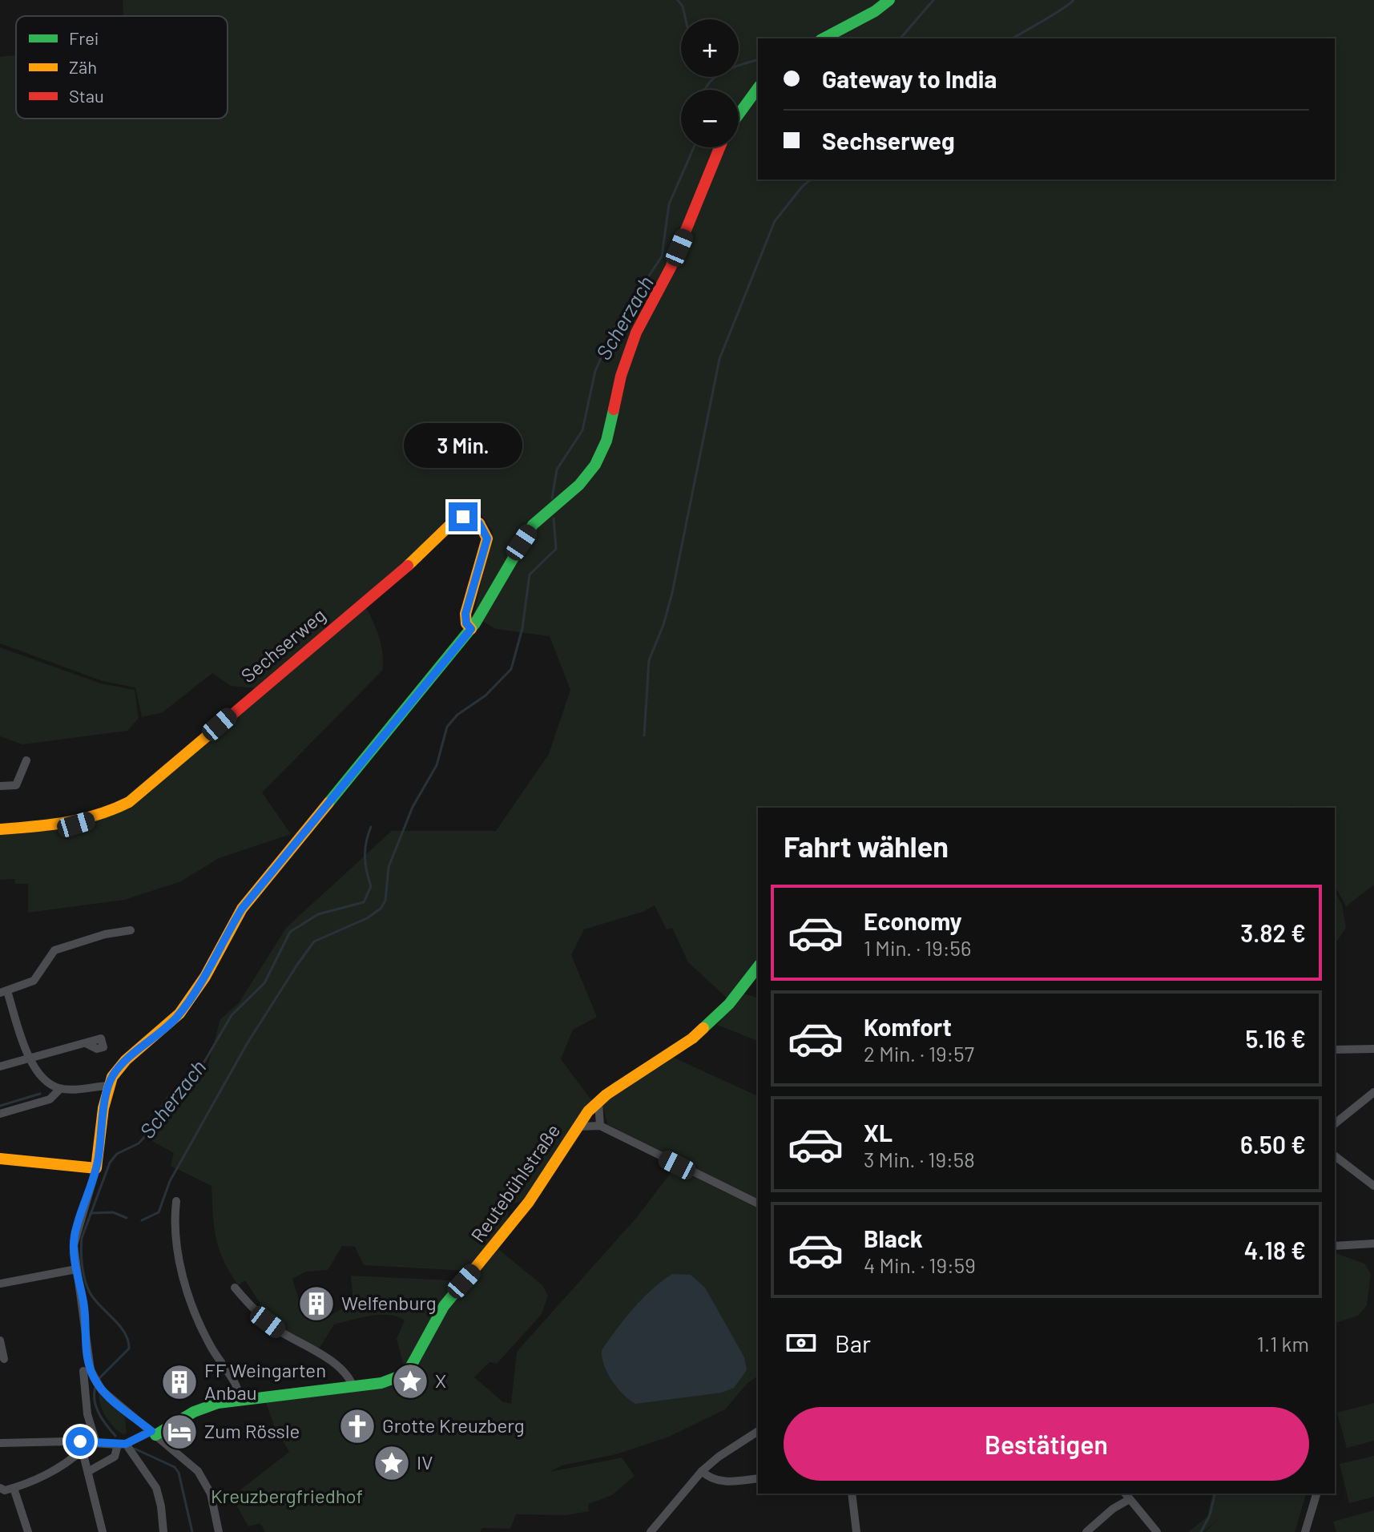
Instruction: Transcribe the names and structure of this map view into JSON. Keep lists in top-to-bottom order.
{
  "streets": {
    "street": ["Sechserweg", "Reutebühlstraße"]
  },
  "water": ["Scherzach"],
  "parks": ["Kreuzbergfriedhof"],
  "places": {
    "building": ["Welfenburg", "FF Weingarten Anbau"],
    "place": ["X", "IV"],
    "church": ["Grotte Kreuzberg"],
    "hotel": ["Zum Rössle"]
  },
  "legend": ["Frei", "Zäh", "Stau"],
  "page": {
    "map_buttons": ["+", "−"],
    "banner": ["Gateway to India", "Sechserweg"],
    "bubble": "3 Min.",
    "heading": "Fahrt wählen",
    "list": [
      {
        "name": "Economy",
        "note": "1 Min. · 19:56",
        "value": "3.82 €"
      },
      {
        "name": "Komfort",
        "note": "2 Min. · 19:57",
        "value": "5.16 €"
      },
      {
        "name": "XL",
        "note": "3 Min. · 19:58",
        "value": "6.50 €"
      },
      {
        "name": "Black",
        "note": "4 Min. · 19:59",
        "value": "4.18 €"
      }
    ],
    "pay": ["Bar", "1.1 km"],
    "buttons": "Bestätigen"
  }
}
